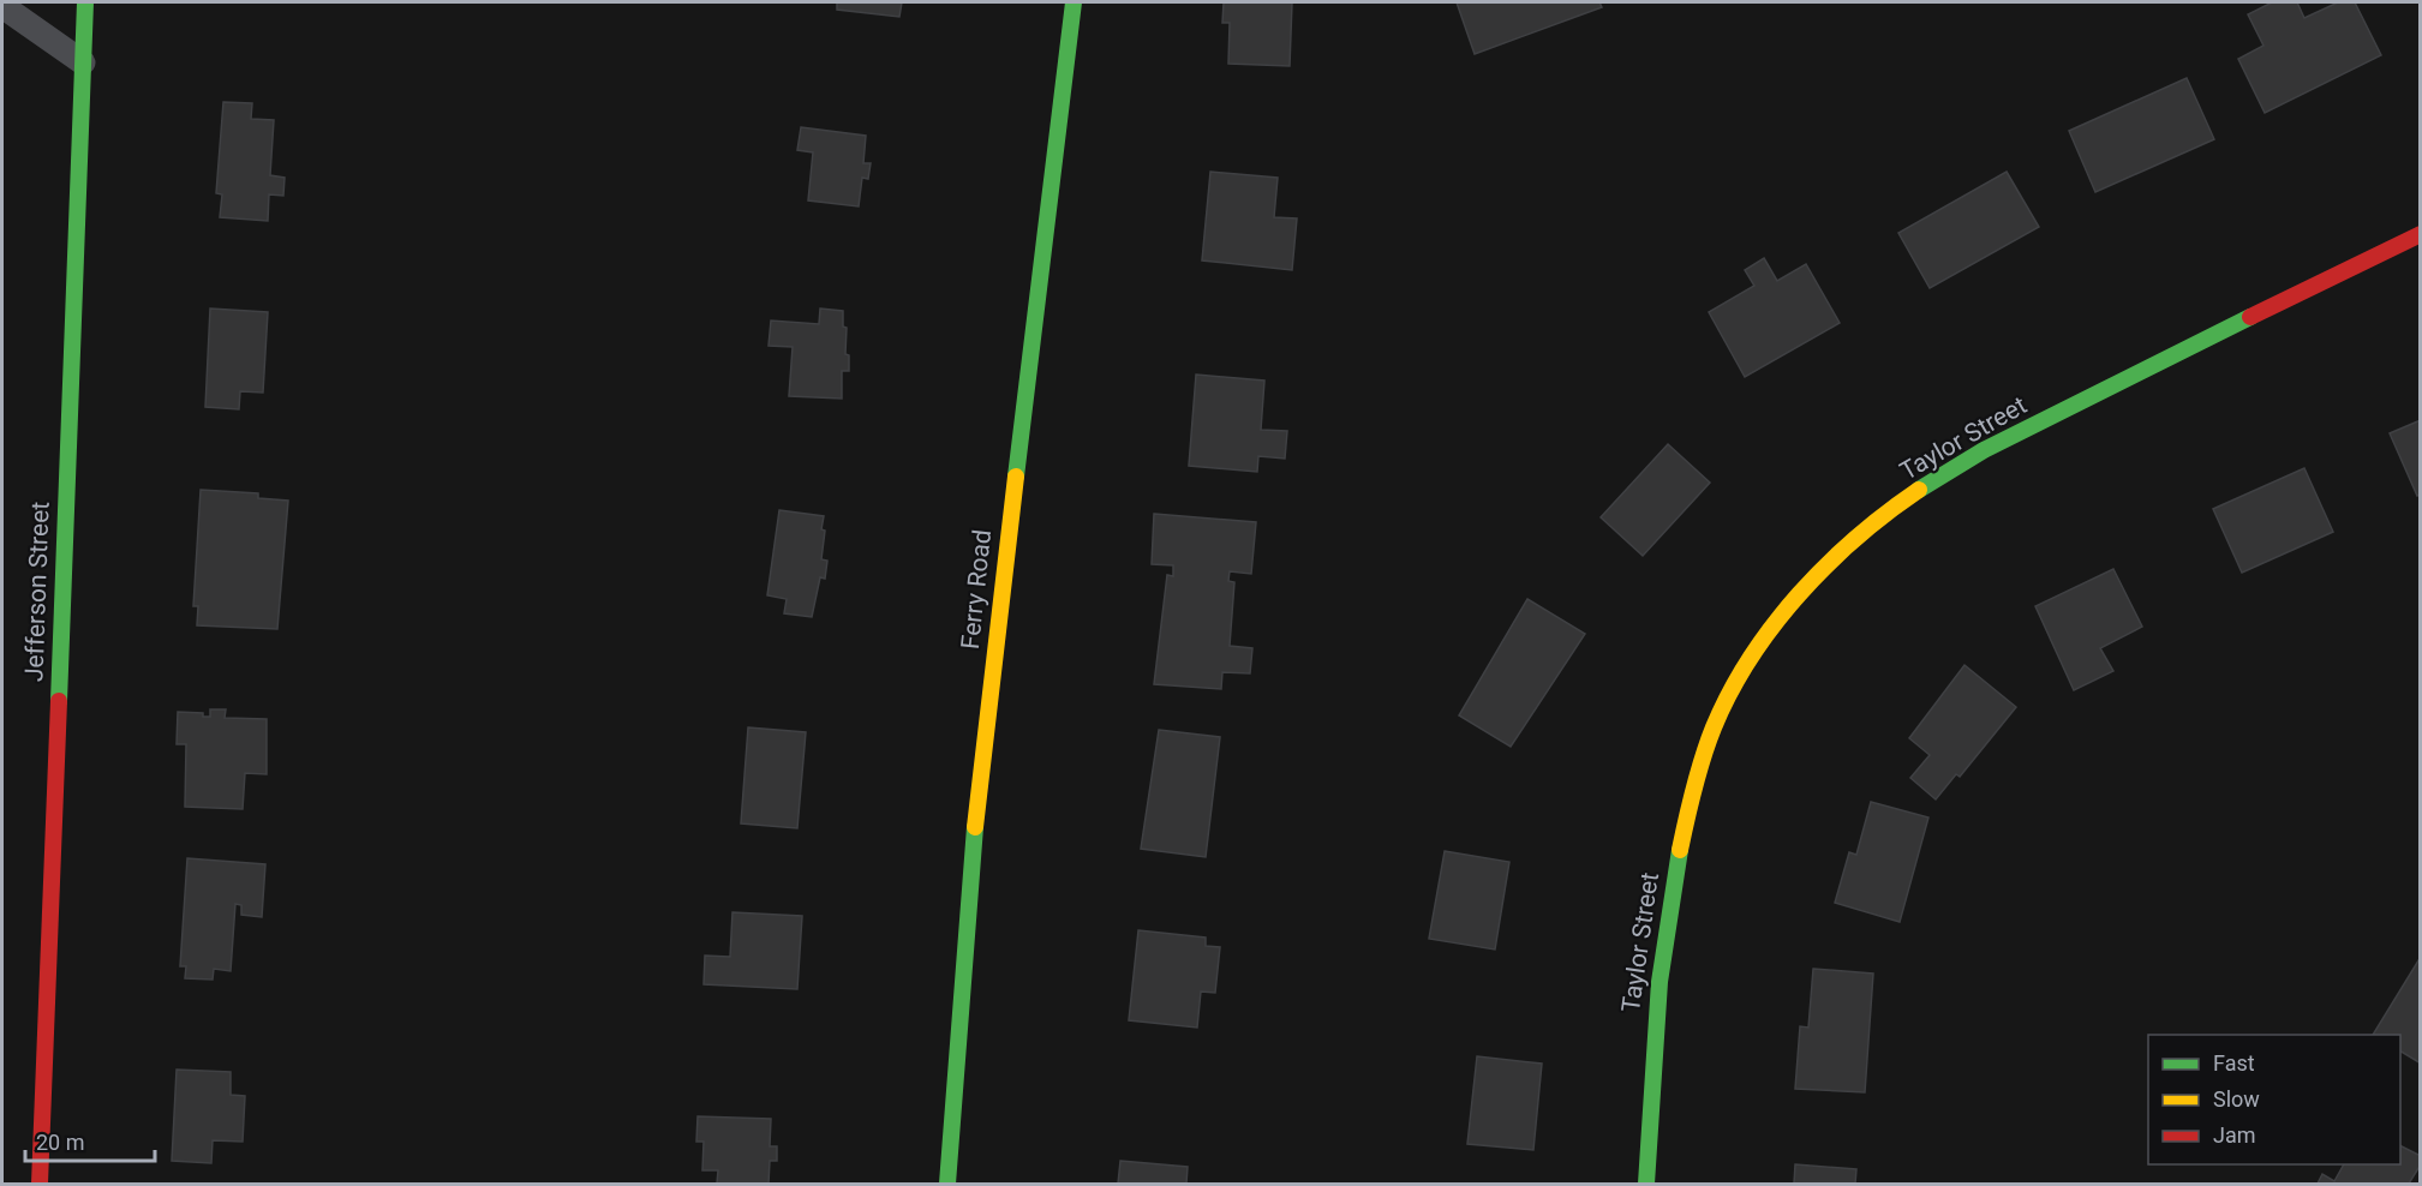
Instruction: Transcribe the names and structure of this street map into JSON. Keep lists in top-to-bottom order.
{
  "streets": {
    "street": ["Taylor Street", "Ferry Road", "Jefferson Street"]
  },
  "legend": ["Fast", "Slow", "Jam"],
  "scale_bar": "20 m"
}
